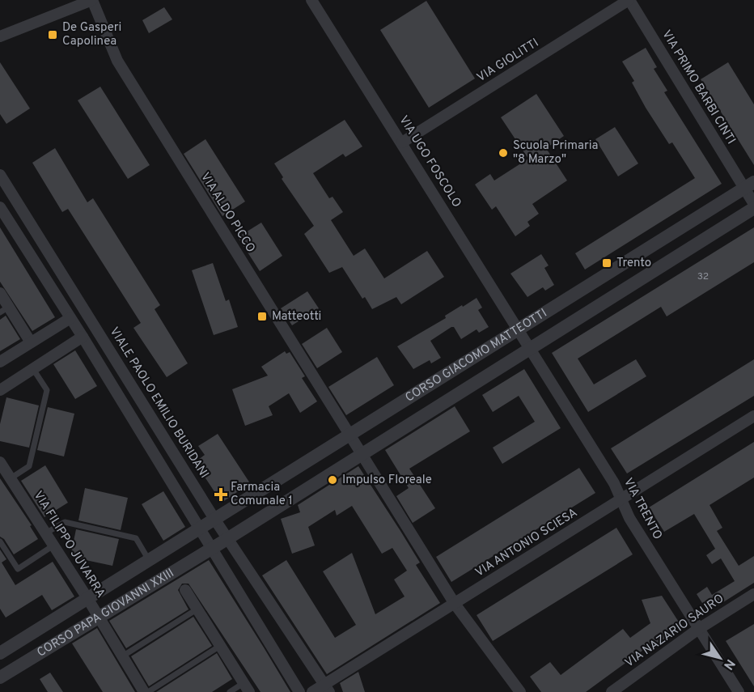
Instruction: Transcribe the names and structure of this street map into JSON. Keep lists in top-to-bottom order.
{
  "streets": {
    "street": [
      "VIA GIOLITTI",
      "VIA PRIMO BARBI CINTI",
      "VIA UGO FOSCOLO",
      "VIA ALDO PICCO",
      "CORSO GIACOMO MATTEOTTI",
      "VIALE PAOLO EMILIO BURIDANI",
      "VIA TRENTO",
      "VIA ANTONIO SCIESA",
      "VIA FILIPPO JUVARRA",
      "CORSO PAPA GIOVANNI XXIII",
      "VIA NAZARIO SAURO"
    ]
  },
  "crossings": [
    ["VIA GIOLITTI", "VIA PRIMO BARBI CINTI"],
    ["VIA GIOLITTI", "VIA UGO FOSCOLO"],
    ["VIA PRIMO BARBI CINTI", "CORSO GIACOMO MATTEOTTI"],
    ["VIA UGO FOSCOLO", "CORSO GIACOMO MATTEOTTI"],
    ["VIA UGO FOSCOLO", "VIA TRENTO"],
    ["VIA ALDO PICCO", "CORSO GIACOMO MATTEOTTI"],
    ["VIA ALDO PICCO", "VIA ANTONIO SCIESA"],
    ["CORSO GIACOMO MATTEOTTI", "VIALE PAOLO EMILIO BURIDANI"],
    ["CORSO GIACOMO MATTEOTTI", "VIA TRENTO"],
    ["CORSO GIACOMO MATTEOTTI", "CORSO PAPA GIOVANNI XXIII"],
    ["VIALE PAOLO EMILIO BURIDANI", "VIA ANTONIO SCIESA"],
    ["VIA TRENTO", "VIA ANTONIO SCIESA"],
    ["VIA TRENTO", "VIA NAZARIO SAURO"],
    ["VIA FILIPPO JUVARRA", "CORSO PAPA GIOVANNI XXIII"]
  ],
  "places": {
    "transit": ["De Gasperi Capolinea", "Trento", "Matteotti"],
    "other": ["Scuola Primaria \"8 Marzo\"", "Impulso Floreale"],
    "health": ["Farmacia Comunale 1"]
  },
  "house_numbers": ["32"],
  "north": "bottom right"
}
